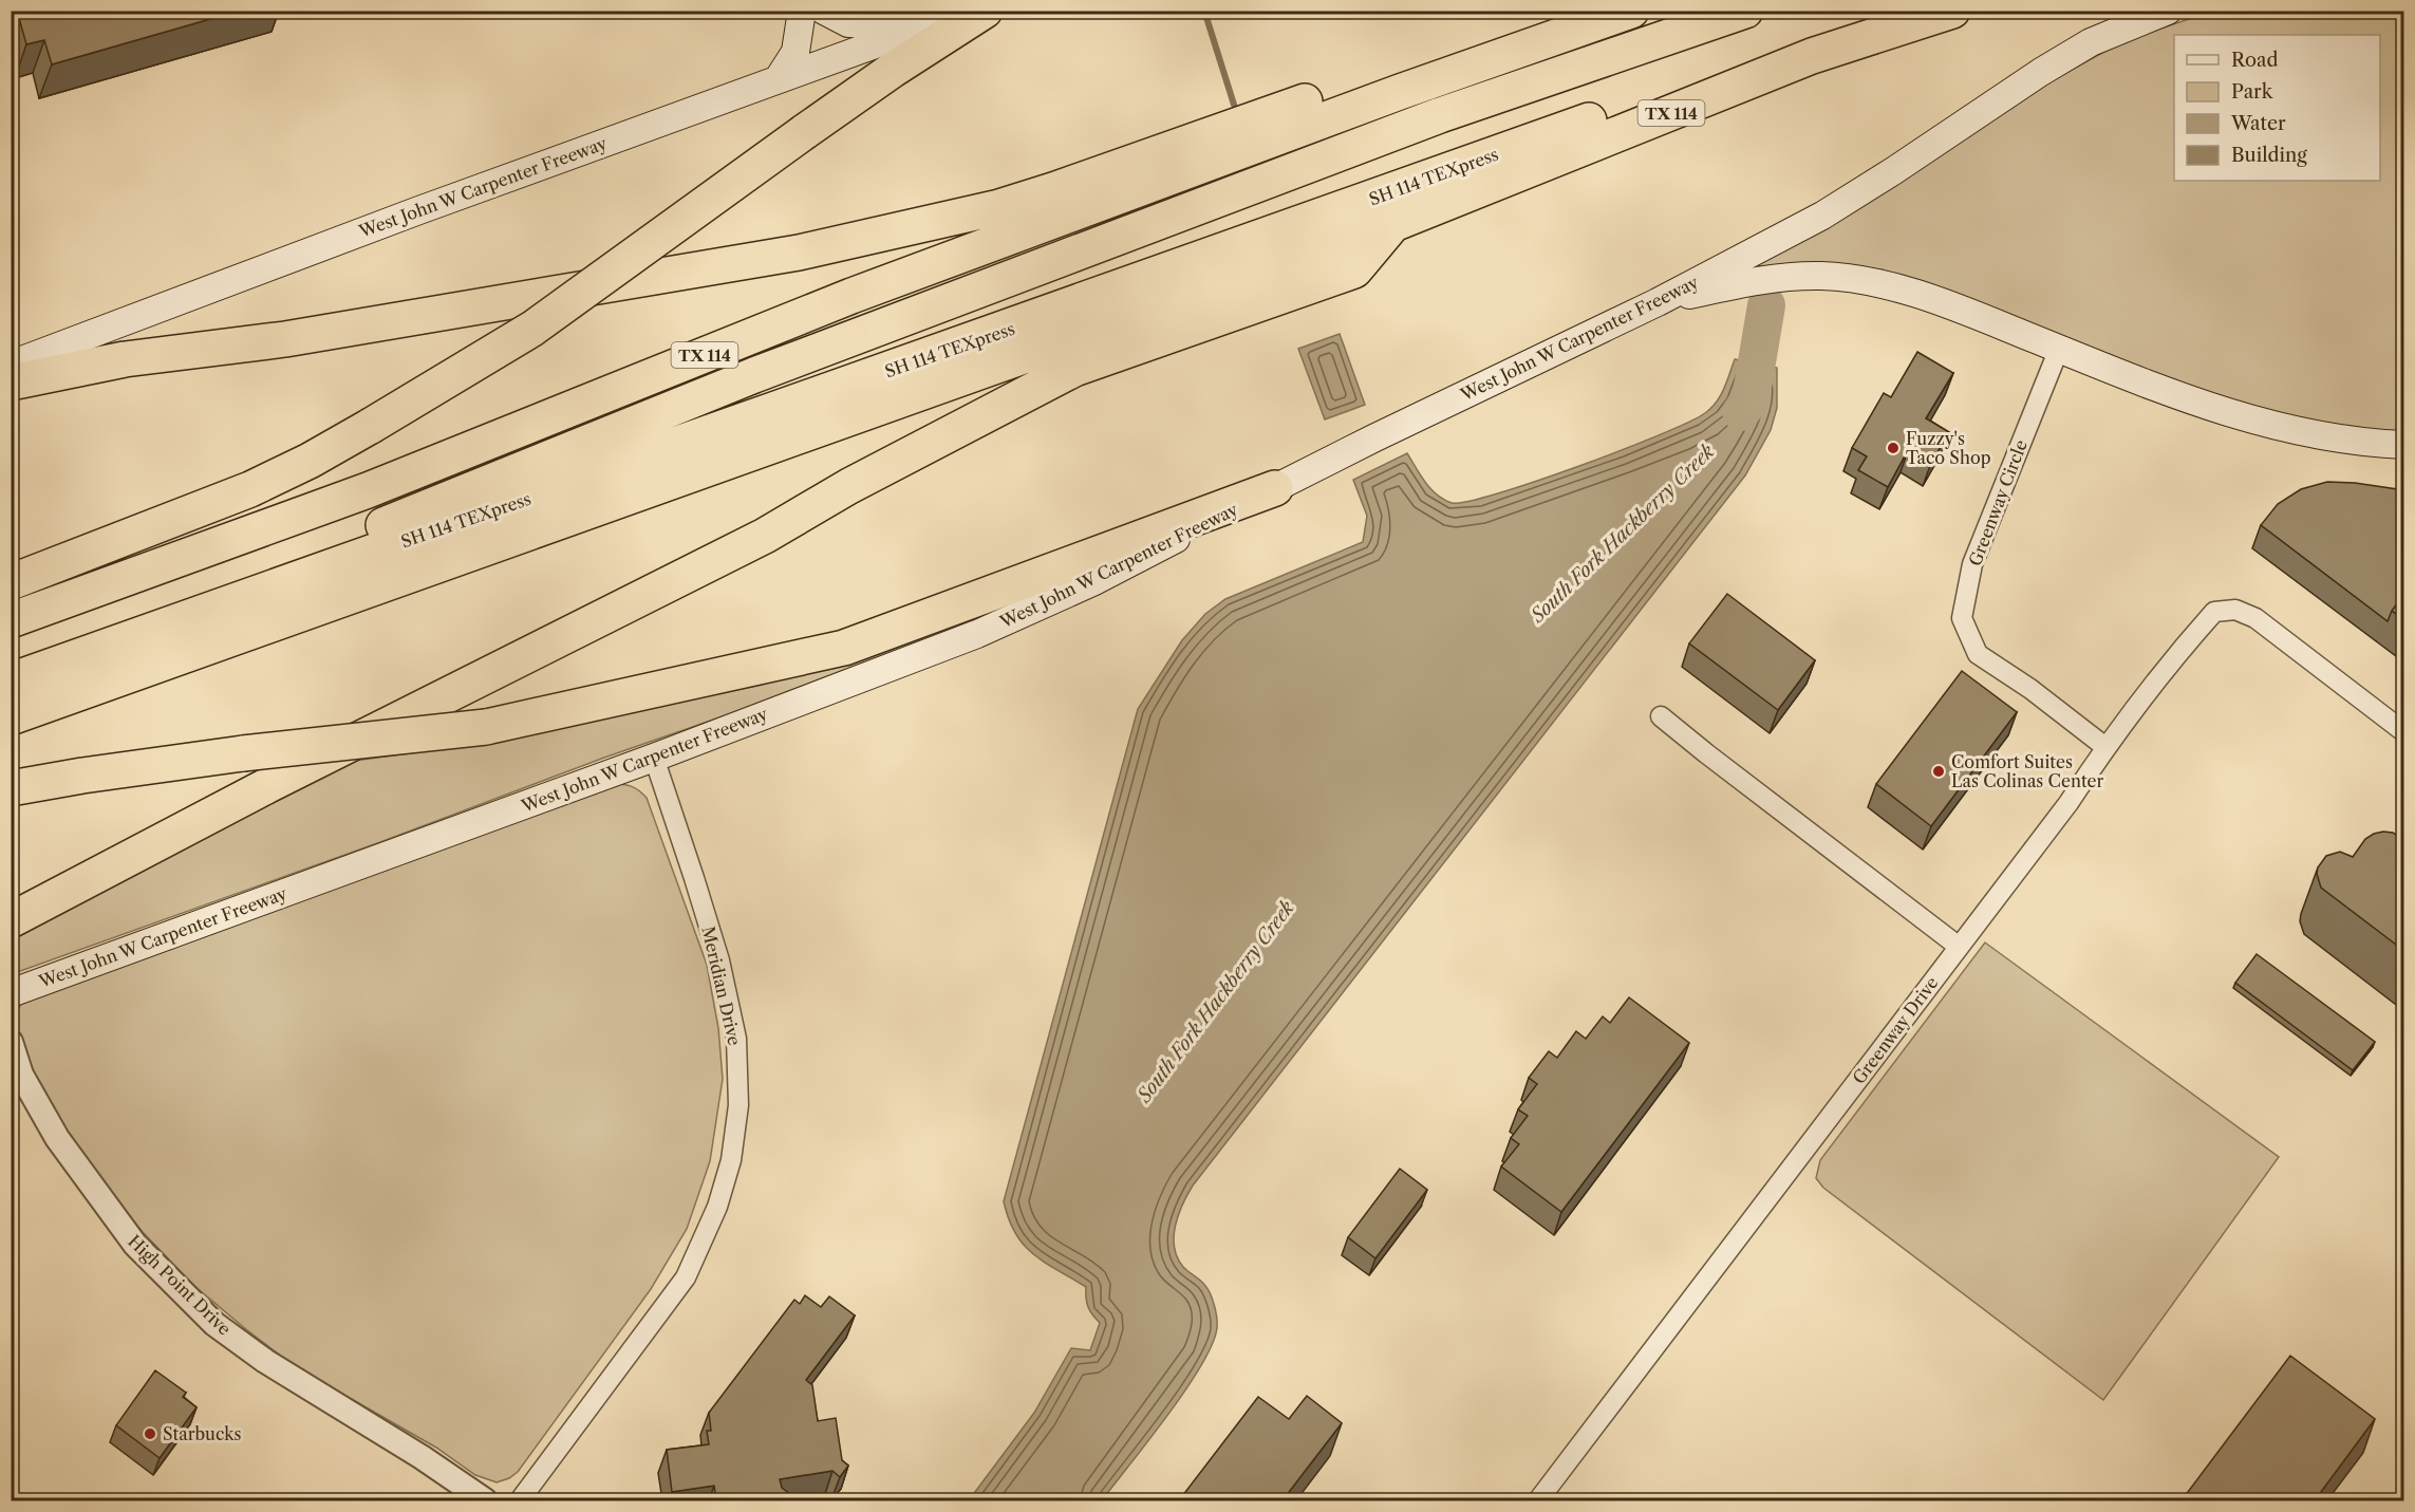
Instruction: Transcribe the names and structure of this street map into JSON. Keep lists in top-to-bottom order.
{
  "streets": {
    "highway": ["TX 114", "SH 114 TEXpress"],
    "main road": ["West John W Carpenter Freeway"],
    "street": [
      "Greenway Circle",
      "Meridian Drive",
      "Greenway Drive",
      "High Point Drive"
    ]
  },
  "crossings": [
    ["West John W Carpenter Freeway", "Meridian Drive"],
    ["Greenway Circle", "Greenway Drive"]
  ],
  "water": ["South Fork Hackberry Creek"],
  "places": ["Fuzzy's Taco Shop", "Comfort Suites Las Colinas Center", "Starbucks"],
  "legend": [
    "Road",
    "Park",
    "Water",
    "Building"
  ]
}
